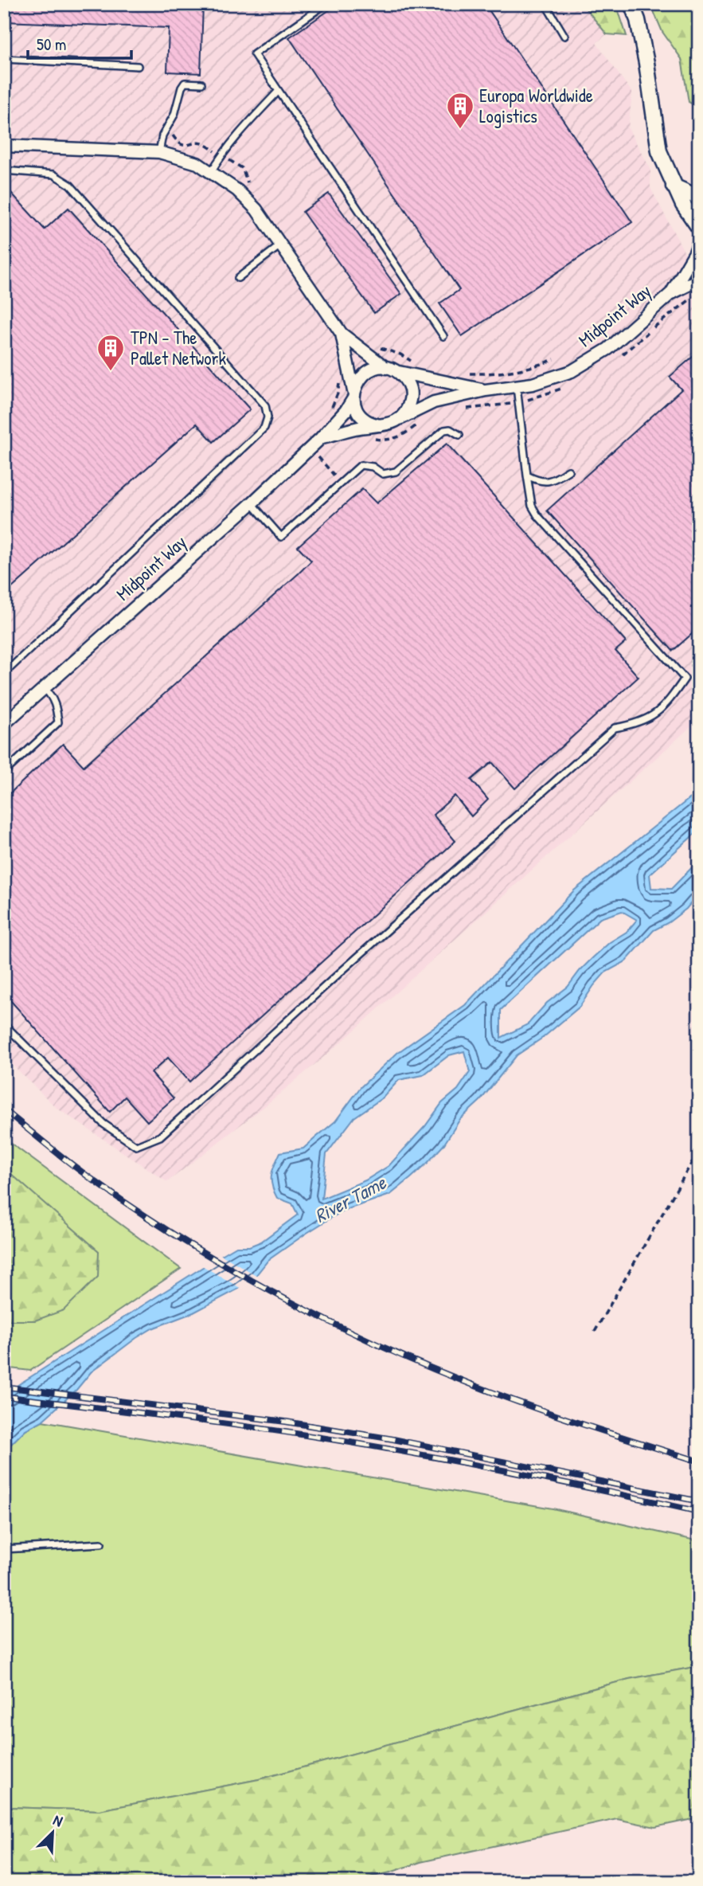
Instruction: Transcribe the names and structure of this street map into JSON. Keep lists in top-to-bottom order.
{
  "streets": {
    "street": ["Midpoint Way"]
  },
  "water": ["River Tame"],
  "places": {
    "building": ["Europa Worldwide Logistics", "TPN - The Pallet Network"]
  },
  "scale_bar": "50 m",
  "north": "top right"
}
